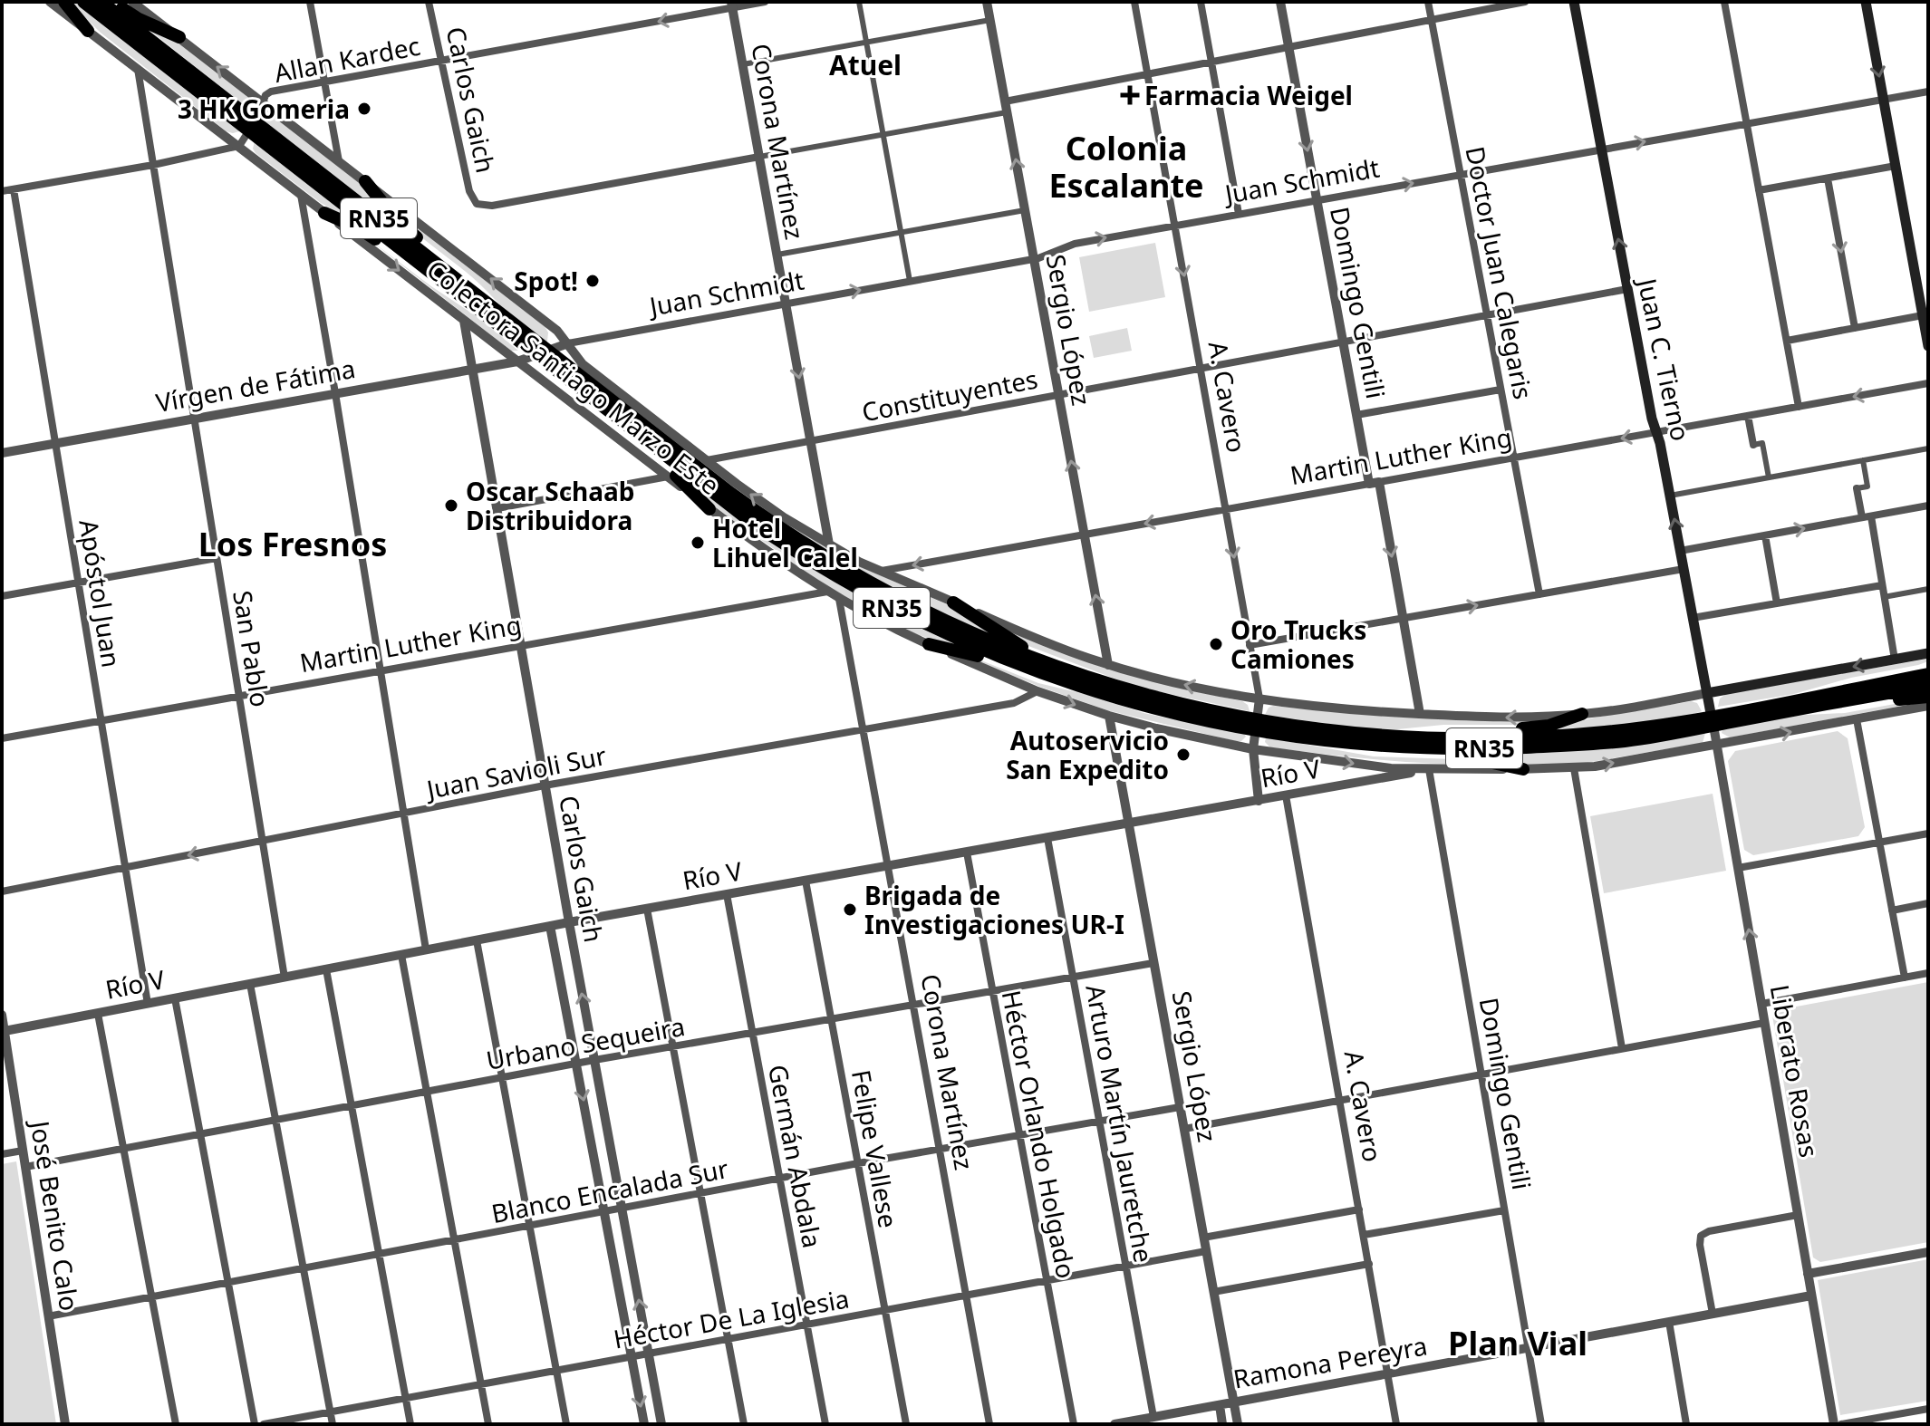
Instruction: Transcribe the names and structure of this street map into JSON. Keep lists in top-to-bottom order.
{
  "streets": {
    "highway": ["RN35"],
    "main road": ["Juan C. Tierno", "Colectora Santiago Marzo Este"],
    "street": [
      "Allan Kardec",
      "Carlos Gaich",
      "Corona Martínez",
      "Juan Schmidt",
      "Doctor Juan Calegaris",
      "Domingo Gentili",
      "Sergio López",
      "Vírgen de Fátima",
      "Constituyentes",
      "A. Cavero",
      "Martin Luther King",
      "Apóstol Juan",
      "San Pablo",
      "Juan Savioli Sur",
      "Río V",
      "Urbano Sequeira",
      "Liberato Rosas",
      "Arturo Martín Jauretche",
      "Héctor Orlando Holgado",
      "Felipe Vallese",
      "Germán Abdala",
      "Blanco Encalada Sur",
      "José Benito Calo",
      "Héctor De La Iglesia",
      "Ramona Pereyra"
    ]
  },
  "crossings": [
    ["Allan Kardec", "Carlos Gaich"],
    ["Allan Kardec", "Corona Martínez"],
    ["Allan Kardec", "Colectora Santiago Marzo Este"],
    ["Carlos Gaich", "Corona Martínez"],
    ["Carlos Gaich", "Colectora Santiago Marzo Este"],
    ["Carlos Gaich", "Vírgen de Fátima"],
    ["Carlos Gaich", "Martin Luther King"],
    ["Carlos Gaich", "Juan Savioli Sur"],
    ["Carlos Gaich", "Río V"],
    ["Carlos Gaich", "Urbano Sequeira"],
    ["Carlos Gaich", "Blanco Encalada Sur"],
    ["Carlos Gaich", "Héctor De La Iglesia"],
    ["Corona Martínez", "Juan Schmidt"],
    ["Corona Martínez", "Colectora Santiago Marzo Este"],
    ["Corona Martínez", "Constituyentes"],
    ["Corona Martínez", "Juan Savioli Sur"],
    ["Corona Martínez", "Río V"],
    ["Corona Martínez", "Urbano Sequeira"],
    ["Corona Martínez", "Blanco Encalada Sur"],
    ["Corona Martínez", "Héctor De La Iglesia"],
    ["Juan Schmidt", "RN35"],
    ["Juan Schmidt", "Doctor Juan Calegaris"],
    ["Juan Schmidt", "Domingo Gentili"],
    ["Juan Schmidt", "Sergio López"],
    ["Juan Schmidt", "Juan C. Tierno"],
    ["Juan Schmidt", "Colectora Santiago Marzo Este"],
    ["Juan Schmidt", "Vírgen de Fátima"],
    ["Juan Schmidt", "A. Cavero"],
    ["RN35", "Juan C. Tierno"],
    ["RN35", "A. Cavero"],
    ["RN35", "Liberato Rosas"],
    ["Doctor Juan Calegaris", "Constituyentes"],
    ["Doctor Juan Calegaris", "Martin Luther King"],
    ["Domingo Gentili", "Colectora Santiago Marzo Este"],
    ["Domingo Gentili", "Constituyentes"],
    ["Domingo Gentili", "Martin Luther King"],
    ["Domingo Gentili", "Río V"],
    ["Domingo Gentili", "Ramona Pereyra"],
    ["Sergio López", "Colectora Santiago Marzo Este"],
    ["Sergio López", "Constituyentes"],
    ["Sergio López", "Martin Luther King"],
    ["Sergio López", "Río V"],
    ["Sergio López", "Urbano Sequeira"],
    ["Sergio López", "Blanco Encalada Sur"],
    ["Sergio López", "Héctor De La Iglesia"],
    ["Sergio López", "Ramona Pereyra"],
    ["Juan C. Tierno", "Colectora Santiago Marzo Este"],
    ["Juan C. Tierno", "Constituyentes"],
    ["Juan C. Tierno", "Martin Luther King"],
    ["Juan C. Tierno", "Liberato Rosas"],
    ["Colectora Santiago Marzo Este", "Vírgen de Fátima"],
    ["Colectora Santiago Marzo Este", "Constituyentes"],
    ["Colectora Santiago Marzo Este", "A. Cavero"],
    ["Colectora Santiago Marzo Este", "Martin Luther King"],
    ["Colectora Santiago Marzo Este", "San Pablo"],
    ["Colectora Santiago Marzo Este", "Juan Savioli Sur"],
    ["Colectora Santiago Marzo Este", "Río V"],
    ["Colectora Santiago Marzo Este", "Liberato Rosas"],
    ["Vírgen de Fátima", "Apóstol Juan"],
    ["Vírgen de Fátima", "San Pablo"],
    ["Constituyentes", "A. Cavero"],
    ["A. Cavero", "Martin Luther King"],
    ["A. Cavero", "Río V"],
    ["A. Cavero", "Ramona Pereyra"],
    ["Martin Luther King", "Apóstol Juan"],
    ["Martin Luther King", "San Pablo"],
    ["Apóstol Juan", "Juan Savioli Sur"],
    ["Apóstol Juan", "Río V"],
    ["San Pablo", "Juan Savioli Sur"],
    ["San Pablo", "Río V"],
    ["Río V", "Arturo Martín Jauretche"],
    ["Río V", "Héctor Orlando Holgado"],
    ["Río V", "Felipe Vallese"],
    ["Río V", "Germán Abdala"],
    ["Río V", "José Benito Calo"],
    ["Urbano Sequeira", "Arturo Martín Jauretche"],
    ["Urbano Sequeira", "Héctor Orlando Holgado"],
    ["Urbano Sequeira", "Felipe Vallese"],
    ["Urbano Sequeira", "Germán Abdala"],
    ["Urbano Sequeira", "José Benito Calo"],
    ["Liberato Rosas", "Ramona Pereyra"],
    ["Arturo Martín Jauretche", "Blanco Encalada Sur"],
    ["Arturo Martín Jauretche", "Héctor De La Iglesia"],
    ["Arturo Martín Jauretche", "Ramona Pereyra"],
    ["Héctor Orlando Holgado", "Blanco Encalada Sur"],
    ["Héctor Orlando Holgado", "Héctor De La Iglesia"],
    ["Felipe Vallese", "Blanco Encalada Sur"],
    ["Felipe Vallese", "Héctor De La Iglesia"],
    ["Germán Abdala", "Blanco Encalada Sur"],
    ["Germán Abdala", "Héctor De La Iglesia"],
    ["Blanco Encalada Sur", "José Benito Calo"]
  ],
  "one_way": ["Allan Kardec", "Juan Schmidt"],
  "districts": [
    "Atuel",
    "Colonia Escalante",
    "Los Fresnos",
    "Plan Vial"
  ],
  "places": {
    "health": ["Farmacia Weigel"],
    "other": [
      "3 HK Gomeria",
      "Spot!",
      "Oscar Schaab Distribuidora",
      "Hotel Lihuel Calel",
      "Oro Trucks Camiones",
      "Autoservicio San Expedito",
      "Brigada de Investigaciones UR-I"
    ]
  }
}
